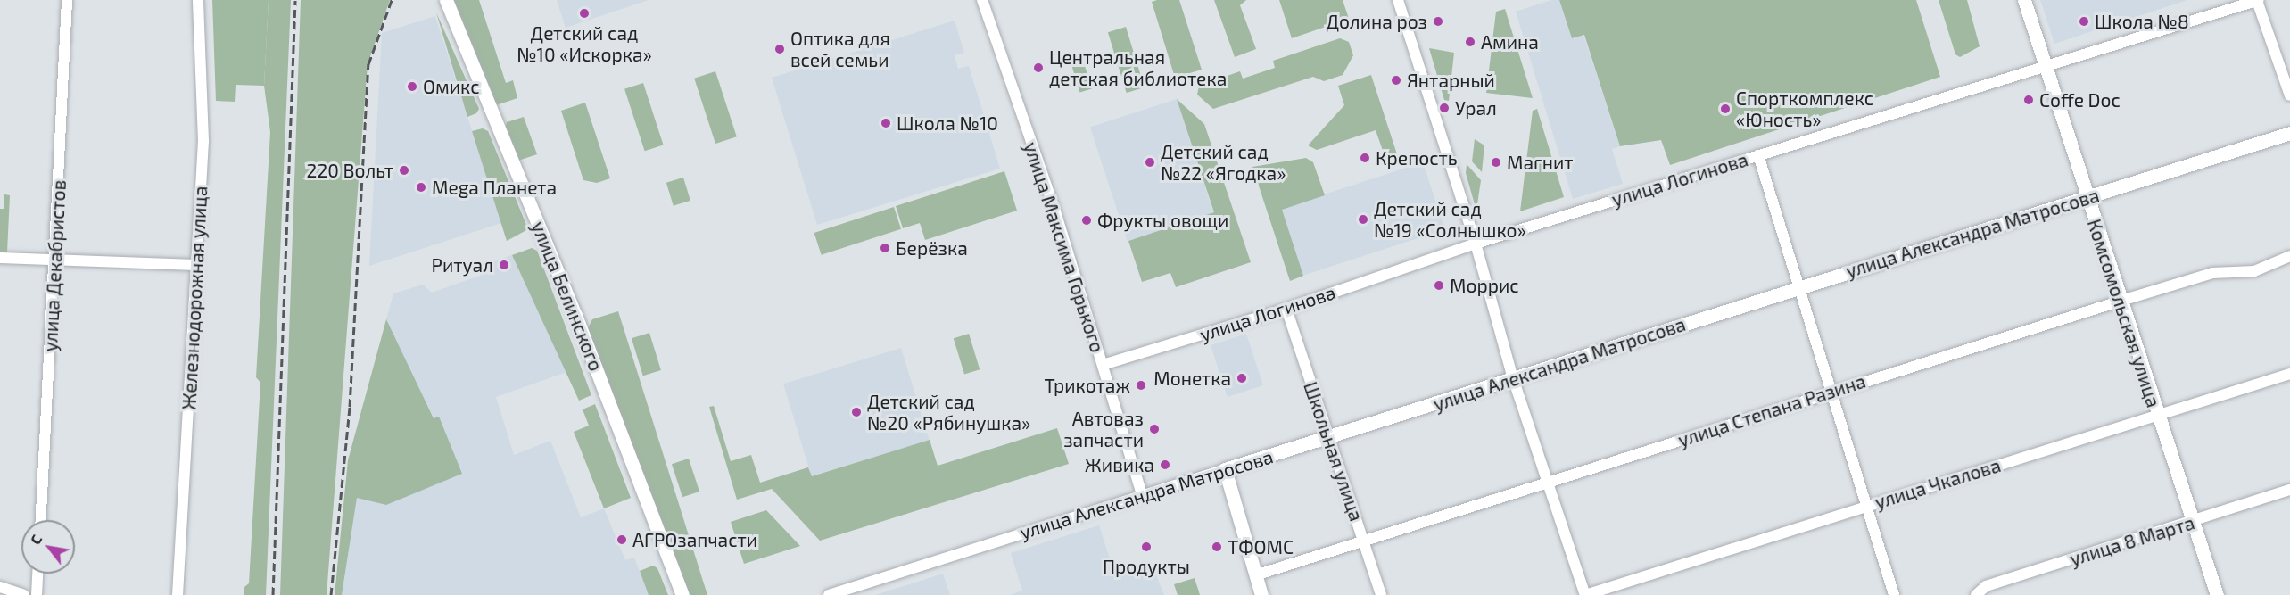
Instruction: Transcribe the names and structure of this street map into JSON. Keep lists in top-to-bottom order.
{
  "streets": {
    "street": [
      "улица Логинова",
      "улица Александра Матросова",
      "улица Максима Горького",
      "улица Декабристов",
      "улица Белинского",
      "Железнодорожная улица",
      "Комсомольская улица",
      "улица Степана Разина",
      "Школьная улица",
      "улица Чкалова",
      "улица 8 Марта"
    ]
  },
  "crossings": [
    ["улица Логинова", "улица Максима Горького"],
    ["улица Логинова", "Комсомольская улица"],
    ["улица Логинова", "Школьная улица"],
    ["улица Александра Матросова", "улица Максима Горького"],
    ["улица Александра Матросова", "Комсомольская улица"],
    ["улица Александра Матросова", "Школьная улица"],
    ["Комсомольская улица", "улица Степана Разина"],
    ["Комсомольская улица", "улица Чкалова"],
    ["Комсомольская улица", "улица 8 Марта"],
    ["улица Степана Разина", "Школьная улица"]
  ],
  "places": [
    "Детский сад №10 «Искорка»",
    "Долина роз",
    "Школа №8",
    "Амина",
    "Оптика для всей семьи",
    "Центральная детская библиотека",
    "Янтарный",
    "Омикс",
    "Coffe Doc",
    "Урал",
    "Спорткомплекс «Юность»",
    "Школа №10",
    "Крепость",
    "Детский сад №22 «Ягодка»",
    "Магнит",
    "220 Вольт",
    "Mega Планета",
    "Детский сад №19 «Солнышко»",
    "Фрукты овощи",
    "Берёзка",
    "Ритуал",
    "Моррис",
    "Монетка",
    "Трикотаж",
    "Детский сад №20 «Рябинушка»",
    "Автоваз запчасти",
    "Живика",
    "АГРОзапчасти",
    "Продукты",
    "ТФОМС"
  ],
  "north": "top left"
}
